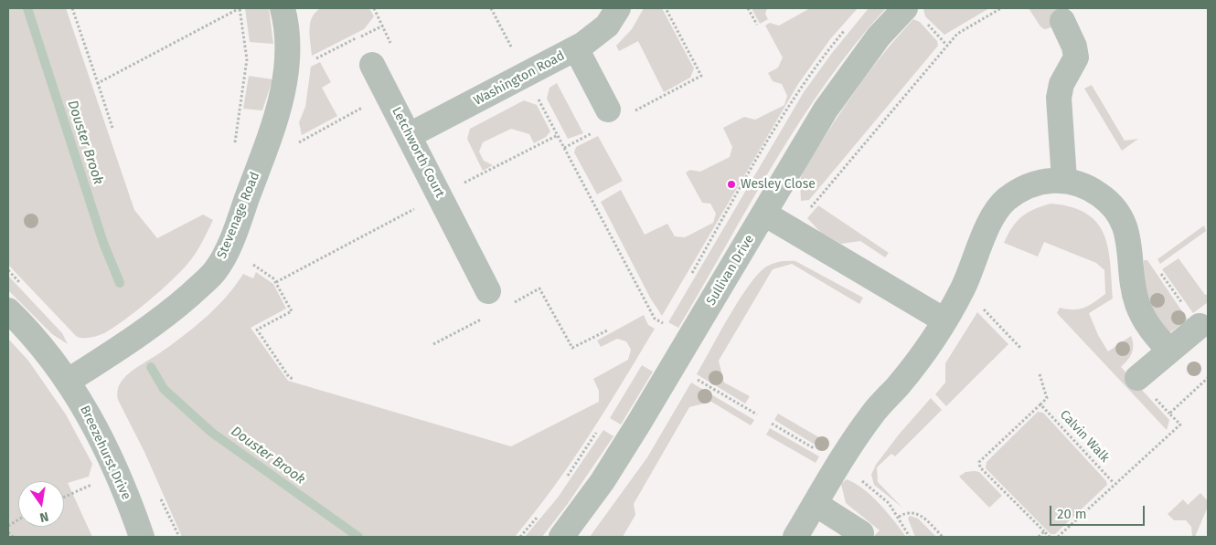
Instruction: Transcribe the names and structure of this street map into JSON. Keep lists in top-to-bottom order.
{
  "streets": {
    "street": [
      "Washington Road",
      "Letchworth Court",
      "Stevenage Road",
      "Sullivan Drive",
      "Breezehurst Drive"
    ],
    "path": ["Calvin Walk"]
  },
  "crossings": [
    ["Washington Road", "Letchworth Court"],
    ["Letchworth Court", "Stevenage Road"],
    ["Stevenage Road", "Breezehurst Drive"]
  ],
  "water": ["Douster Brook"],
  "places": ["Wesley Close"],
  "scale_bar": "20 m",
  "north": "bottom"
}
